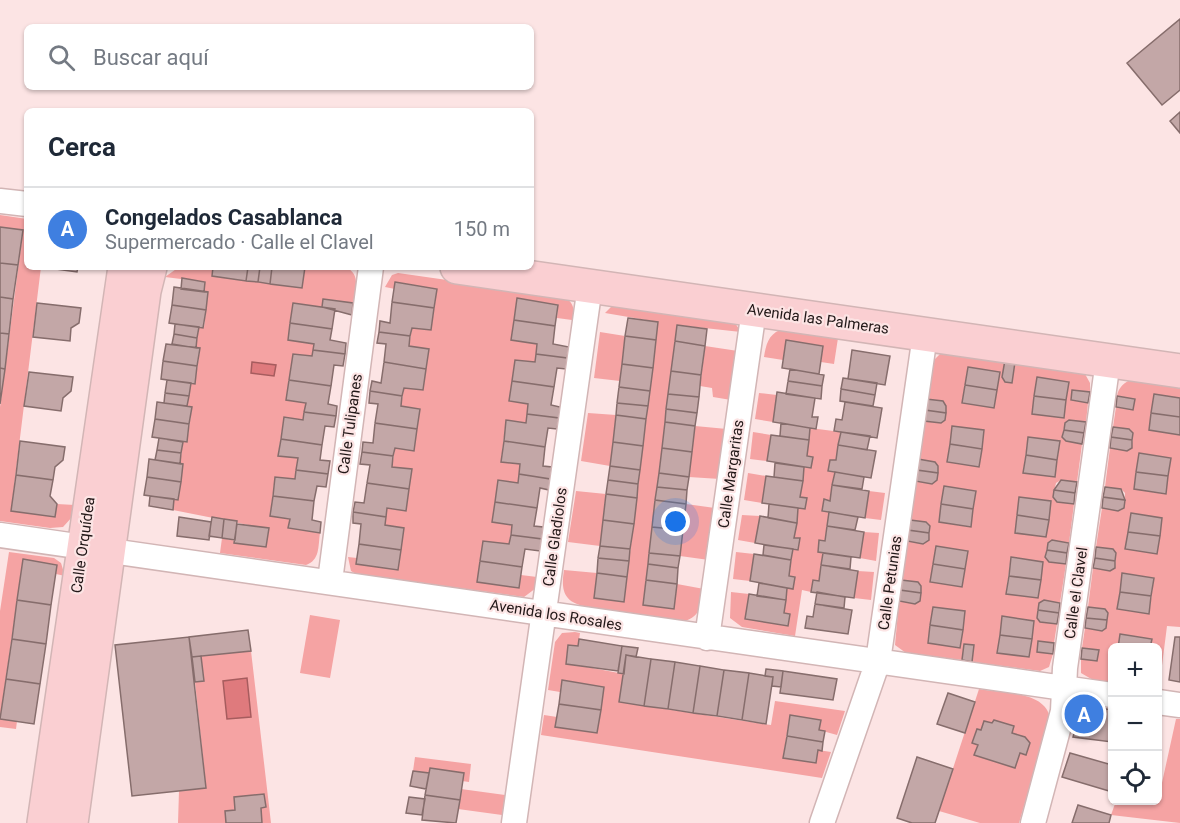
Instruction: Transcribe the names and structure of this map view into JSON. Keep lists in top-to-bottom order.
{
  "streets": {
    "street": [
      "Avenida las Palmeras",
      "Calle Tulipanes",
      "Calle Margaritas",
      "Calle Gladiolos",
      "Calle Orquídea",
      "Calle Petunias",
      "Calle el Clavel",
      "Avenida los Rosales"
    ]
  },
  "crossings": [
    ["Avenida las Palmeras", "Calle Margaritas"],
    ["Avenida las Palmeras", "Calle Gladiolos"],
    ["Avenida las Palmeras", "Calle Petunias"],
    ["Avenida las Palmeras", "Calle el Clavel"],
    ["Calle Tulipanes", "Avenida los Rosales"],
    ["Calle Margaritas", "Avenida los Rosales"],
    ["Calle Gladiolos", "Avenida los Rosales"],
    ["Calle Orquídea", "Avenida los Rosales"],
    ["Calle Petunias", "Avenida los Rosales"],
    ["Calle el Clavel", "Avenida los Rosales"]
  ],
  "page": {
    "search": "Buscar aquí",
    "heading": "Cerca",
    "list": [
      {
        "mark": "A",
        "name": "Congelados Casablanca",
        "note": "Supermercado · Calle el Clavel",
        "value": "150 m"
      }
    ],
    "map_buttons": ["+", "−"],
    "pins": "A"
  }
}
